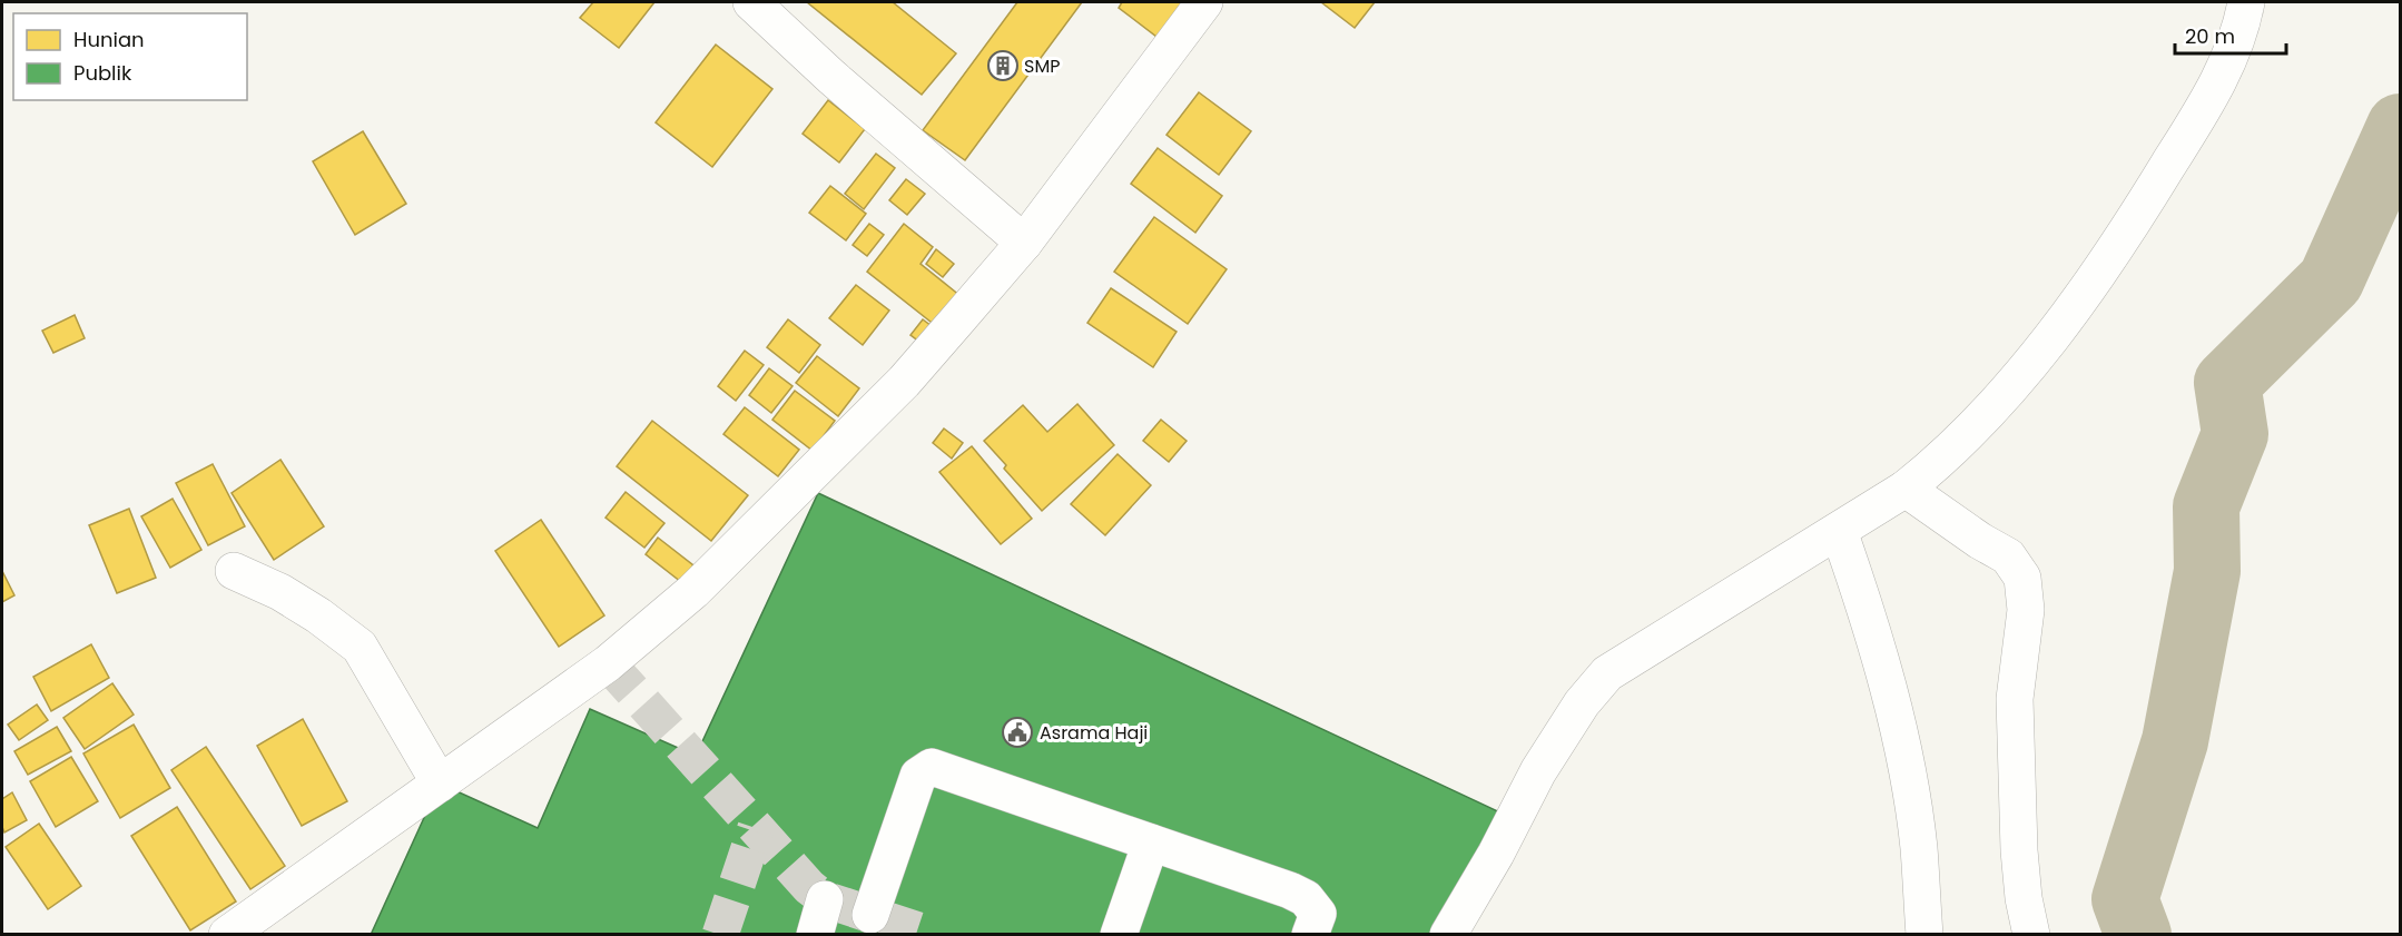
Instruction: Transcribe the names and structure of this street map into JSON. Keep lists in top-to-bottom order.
{
  "places": {
    "building": ["SMP"],
    "public building": ["Asrama Haji"]
  },
  "legend": ["Hunian", "Publik"],
  "scale_bar": "20 m"
}
